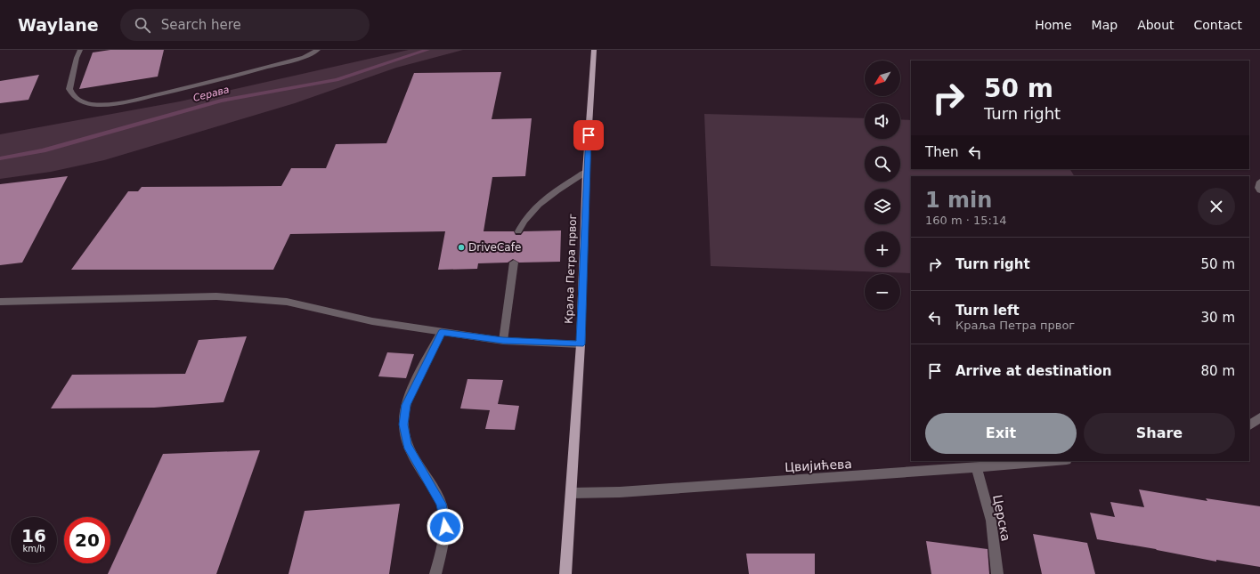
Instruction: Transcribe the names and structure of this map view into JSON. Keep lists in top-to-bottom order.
{
  "streets": {
    "main road": ["Краља Петра првог"],
    "street": ["Цвијићева", "Церска"]
  },
  "crossings": [
    ["Краља Петра првог", "Цвијићева"],
    ["Цвијићева", "Церска"]
  ],
  "water": ["Серава"],
  "places": ["DriveCafe"],
  "north": "bottom left",
  "page": {
    "header": "Waylane",
    "search": "Search here",
    "nav": [
      "Home",
      "Map",
      "About",
      "Contact"
    ],
    "map_buttons": ["+", "−"],
    "turn": ["50 m", "Turn right"],
    "then": "Then",
    "heading": ["1 min", "160 m · 15:14"],
    "list": [
      {
        "name": "Turn right",
        "value": "50 m"
      },
      {
        "name": "Turn left",
        "note": "Краља Петра првог",
        "value": "30 m"
      },
      {
        "name": "Arrive at destination",
        "value": "80 m"
      }
    ],
    "buttons": ["Exit", "Share"],
    "speed": "16 km/h",
    "limit": "20"
  }
}
